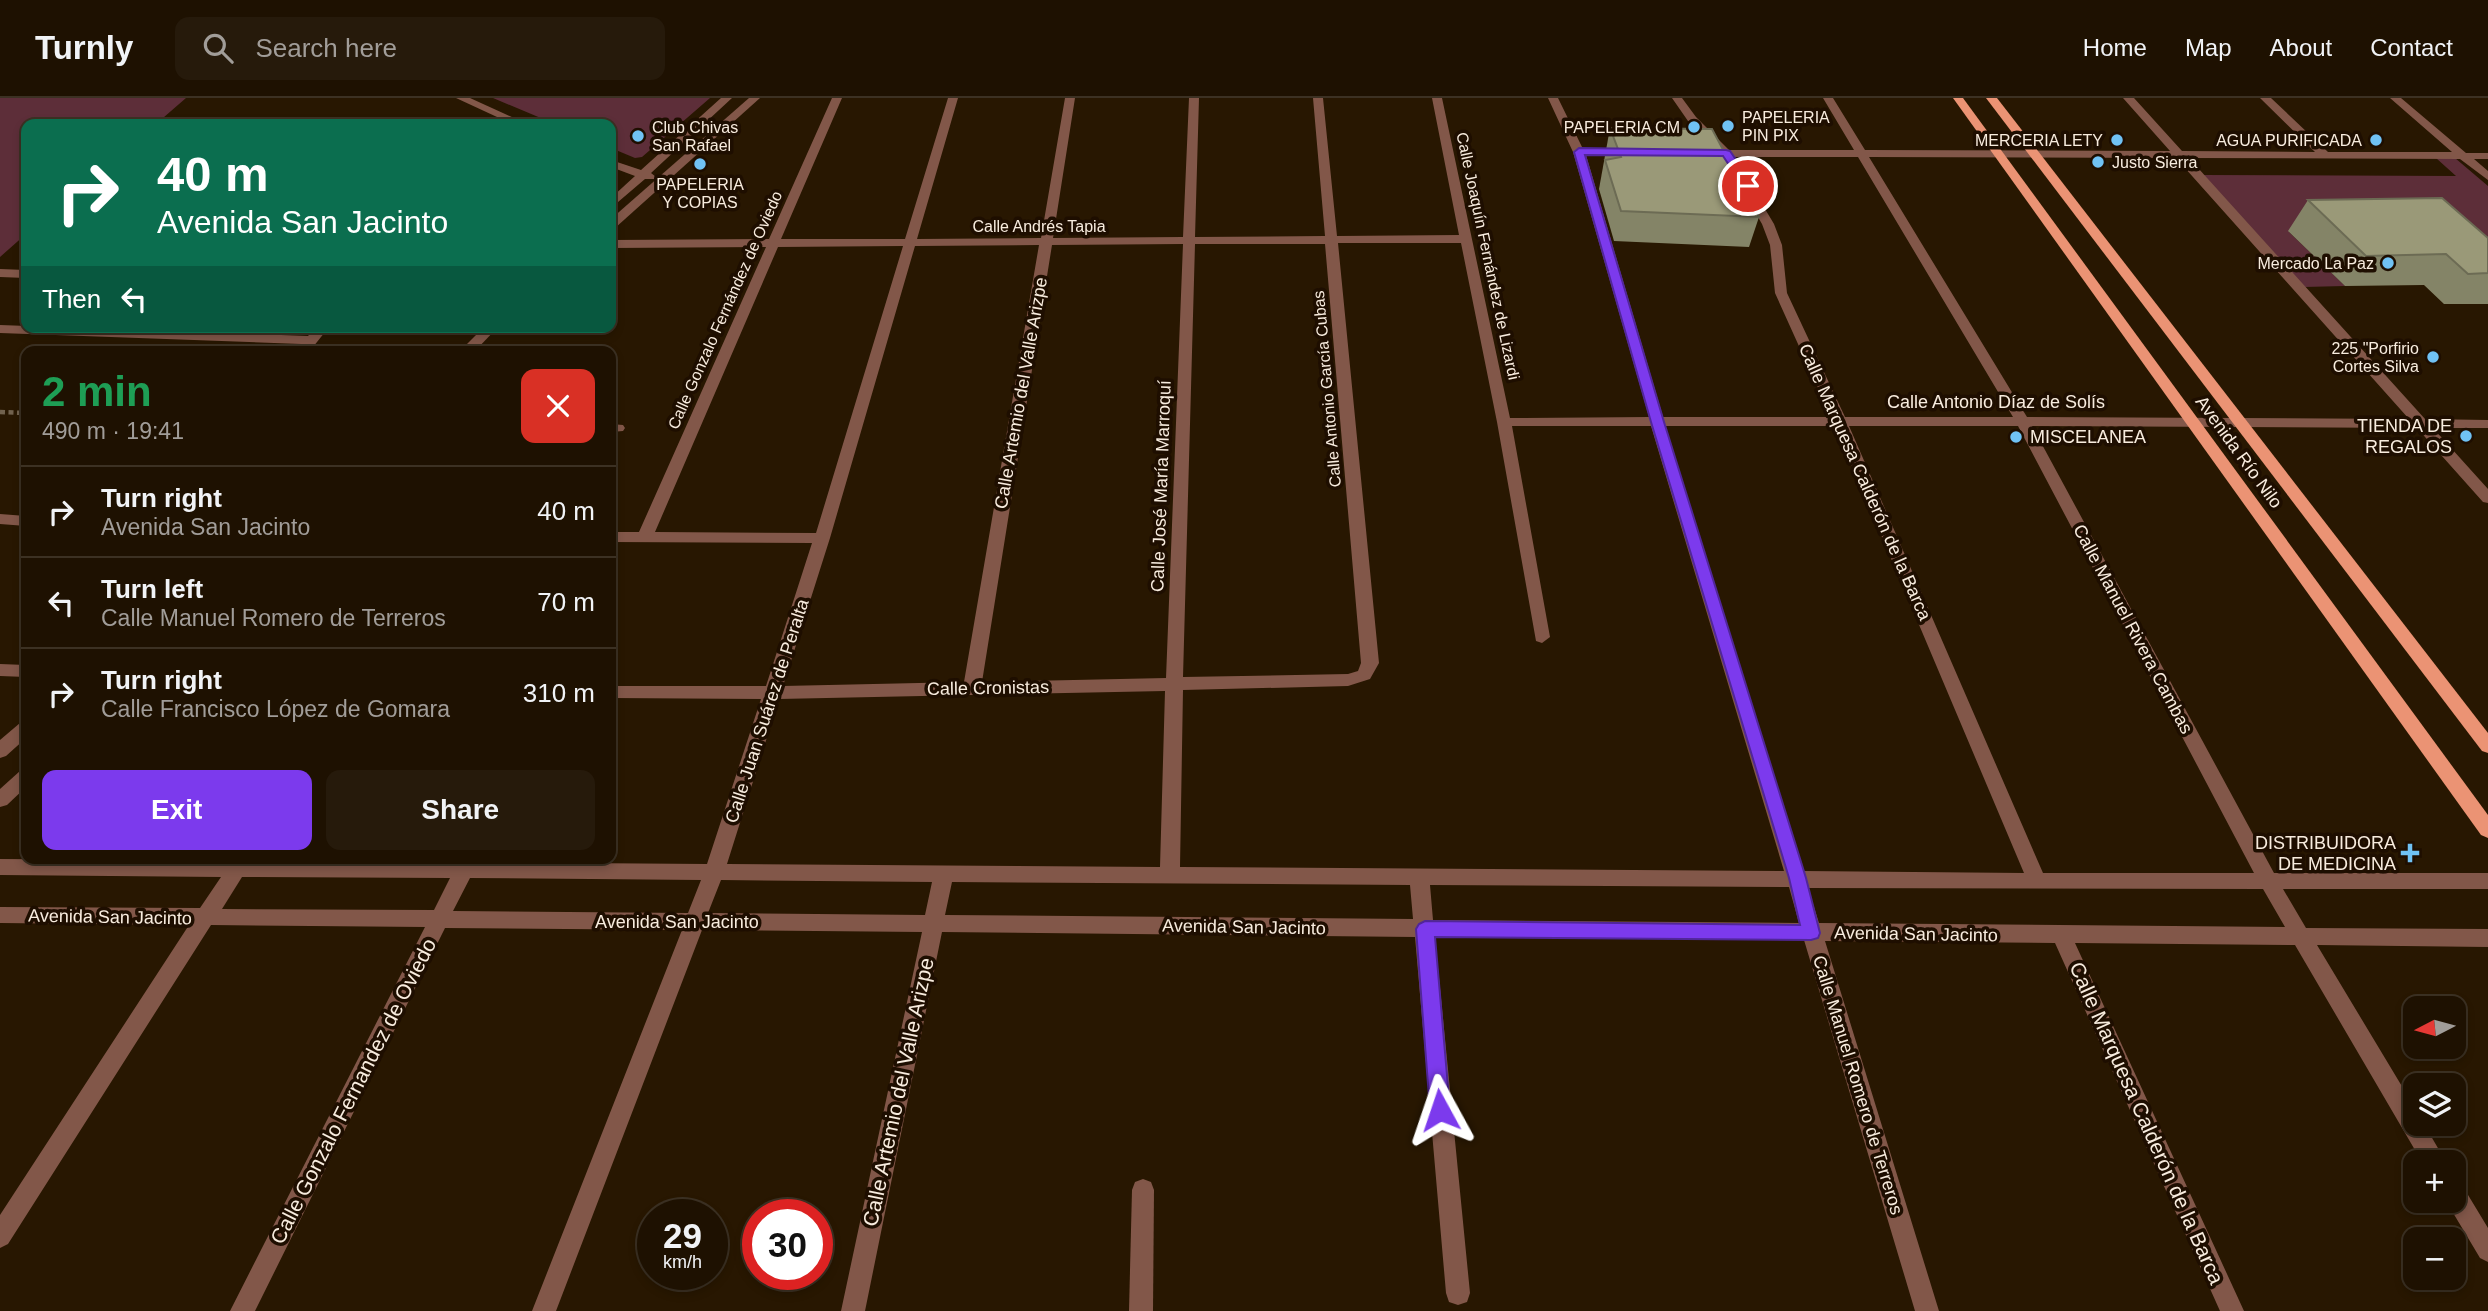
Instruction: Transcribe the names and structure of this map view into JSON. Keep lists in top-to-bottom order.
{
  "streets": {
    "main road": ["Avenida Río Nilo"],
    "street": [
      "Calle Andrés Tapia",
      "Calle Joaquín Fernández de Lizardi",
      "Calle Gonzalo Fernández de Oviedo",
      "Calle Antonio García Cubas",
      "Calle Artemio del Valle Arizpe",
      "Calle Antonio Díaz de Solís",
      "Calle Marquesa Calderón de la Barca",
      "Calle José María Marroquí",
      "Calle Manuel Rivera Cambas",
      "Calle Cronistas",
      "Calle Juan Suárez de Peralta",
      "Avenida San Jacinto",
      "Calle Manuel Romero de Terreros",
      "Calle Gonzalo Fernandez de Oviedo"
    ]
  },
  "crossings": [
    ["Calle Andrés Tapia", "Calle Joaquín Fernández de Lizardi"],
    ["Calle Andrés Tapia", "Calle Gonzalo Fernández de Oviedo"],
    ["Calle Andrés Tapia", "Calle Antonio García Cubas"],
    ["Calle Andrés Tapia", "Calle Artemio del Valle Arizpe"],
    ["Calle Andrés Tapia", "Calle José María Marroquí"],
    ["Calle Andrés Tapia", "Calle Juan Suárez de Peralta"],
    ["Calle Joaquín Fernández de Lizardi", "Calle Antonio Díaz de Solís"],
    ["Calle Antonio García Cubas", "Calle Cronistas"],
    ["Calle Artemio del Valle Arizpe", "Calle Cronistas"],
    ["Calle Artemio del Valle Arizpe", "Avenida San Jacinto"],
    ["Calle Antonio Díaz de Solís", "Avenida Río Nilo"],
    ["Calle Antonio Díaz de Solís", "Calle Marquesa Calderón de la Barca"],
    ["Calle Antonio Díaz de Solís", "Calle Manuel Rivera Cambas"],
    ["Calle Antonio Díaz de Solís", "Calle Manuel Romero de Terreros"],
    ["Calle Marquesa Calderón de la Barca", "Avenida San Jacinto"],
    ["Calle José María Marroquí", "Calle Cronistas"],
    ["Calle Manuel Rivera Cambas", "Avenida San Jacinto"],
    ["Calle Cronistas", "Calle Juan Suárez de Peralta"],
    ["Calle Juan Suárez de Peralta", "Avenida San Jacinto"],
    ["Avenida San Jacinto", "Calle Manuel Romero de Terreros"],
    ["Avenida San Jacinto", "Calle Gonzalo Fernandez de Oviedo"]
  ],
  "places": {
    "other": [
      "PAPELERIA PIN PIX",
      "PAPELERIA CM",
      "Club Chivas San Rafael",
      "MERCERIA LETY",
      "AGUA PURIFICADA",
      "Justo Sierra",
      "PAPELERIA Y COPIAS",
      "Mercado La Paz",
      "225 \"Porfirio Cortes Silva",
      "TIENDA DE REGALOS",
      "MISCELANEA"
    ],
    "health": ["DISTRIBUIDORA DE MEDICINA"]
  },
  "north": "left",
  "page": {
    "header": "Turnly",
    "search": "Search here",
    "nav": [
      "Home",
      "Map",
      "About",
      "Contact"
    ],
    "turn": ["40 m", "Avenida San Jacinto"],
    "then": "Then",
    "heading": ["2 min", "490 m · 19:41"],
    "list": [
      {
        "name": "Turn right",
        "note": "Avenida San Jacinto",
        "value": "40 m"
      },
      {
        "name": "Turn left",
        "note": "Calle Manuel Romero de Terreros",
        "value": "70 m"
      },
      {
        "name": "Turn right",
        "note": "Calle Francisco López de Gomara",
        "value": "310 m"
      }
    ],
    "buttons": ["Exit", "Share"],
    "map_buttons": ["+", "−"],
    "speed": "29 km/h",
    "limit": "30"
  }
}
